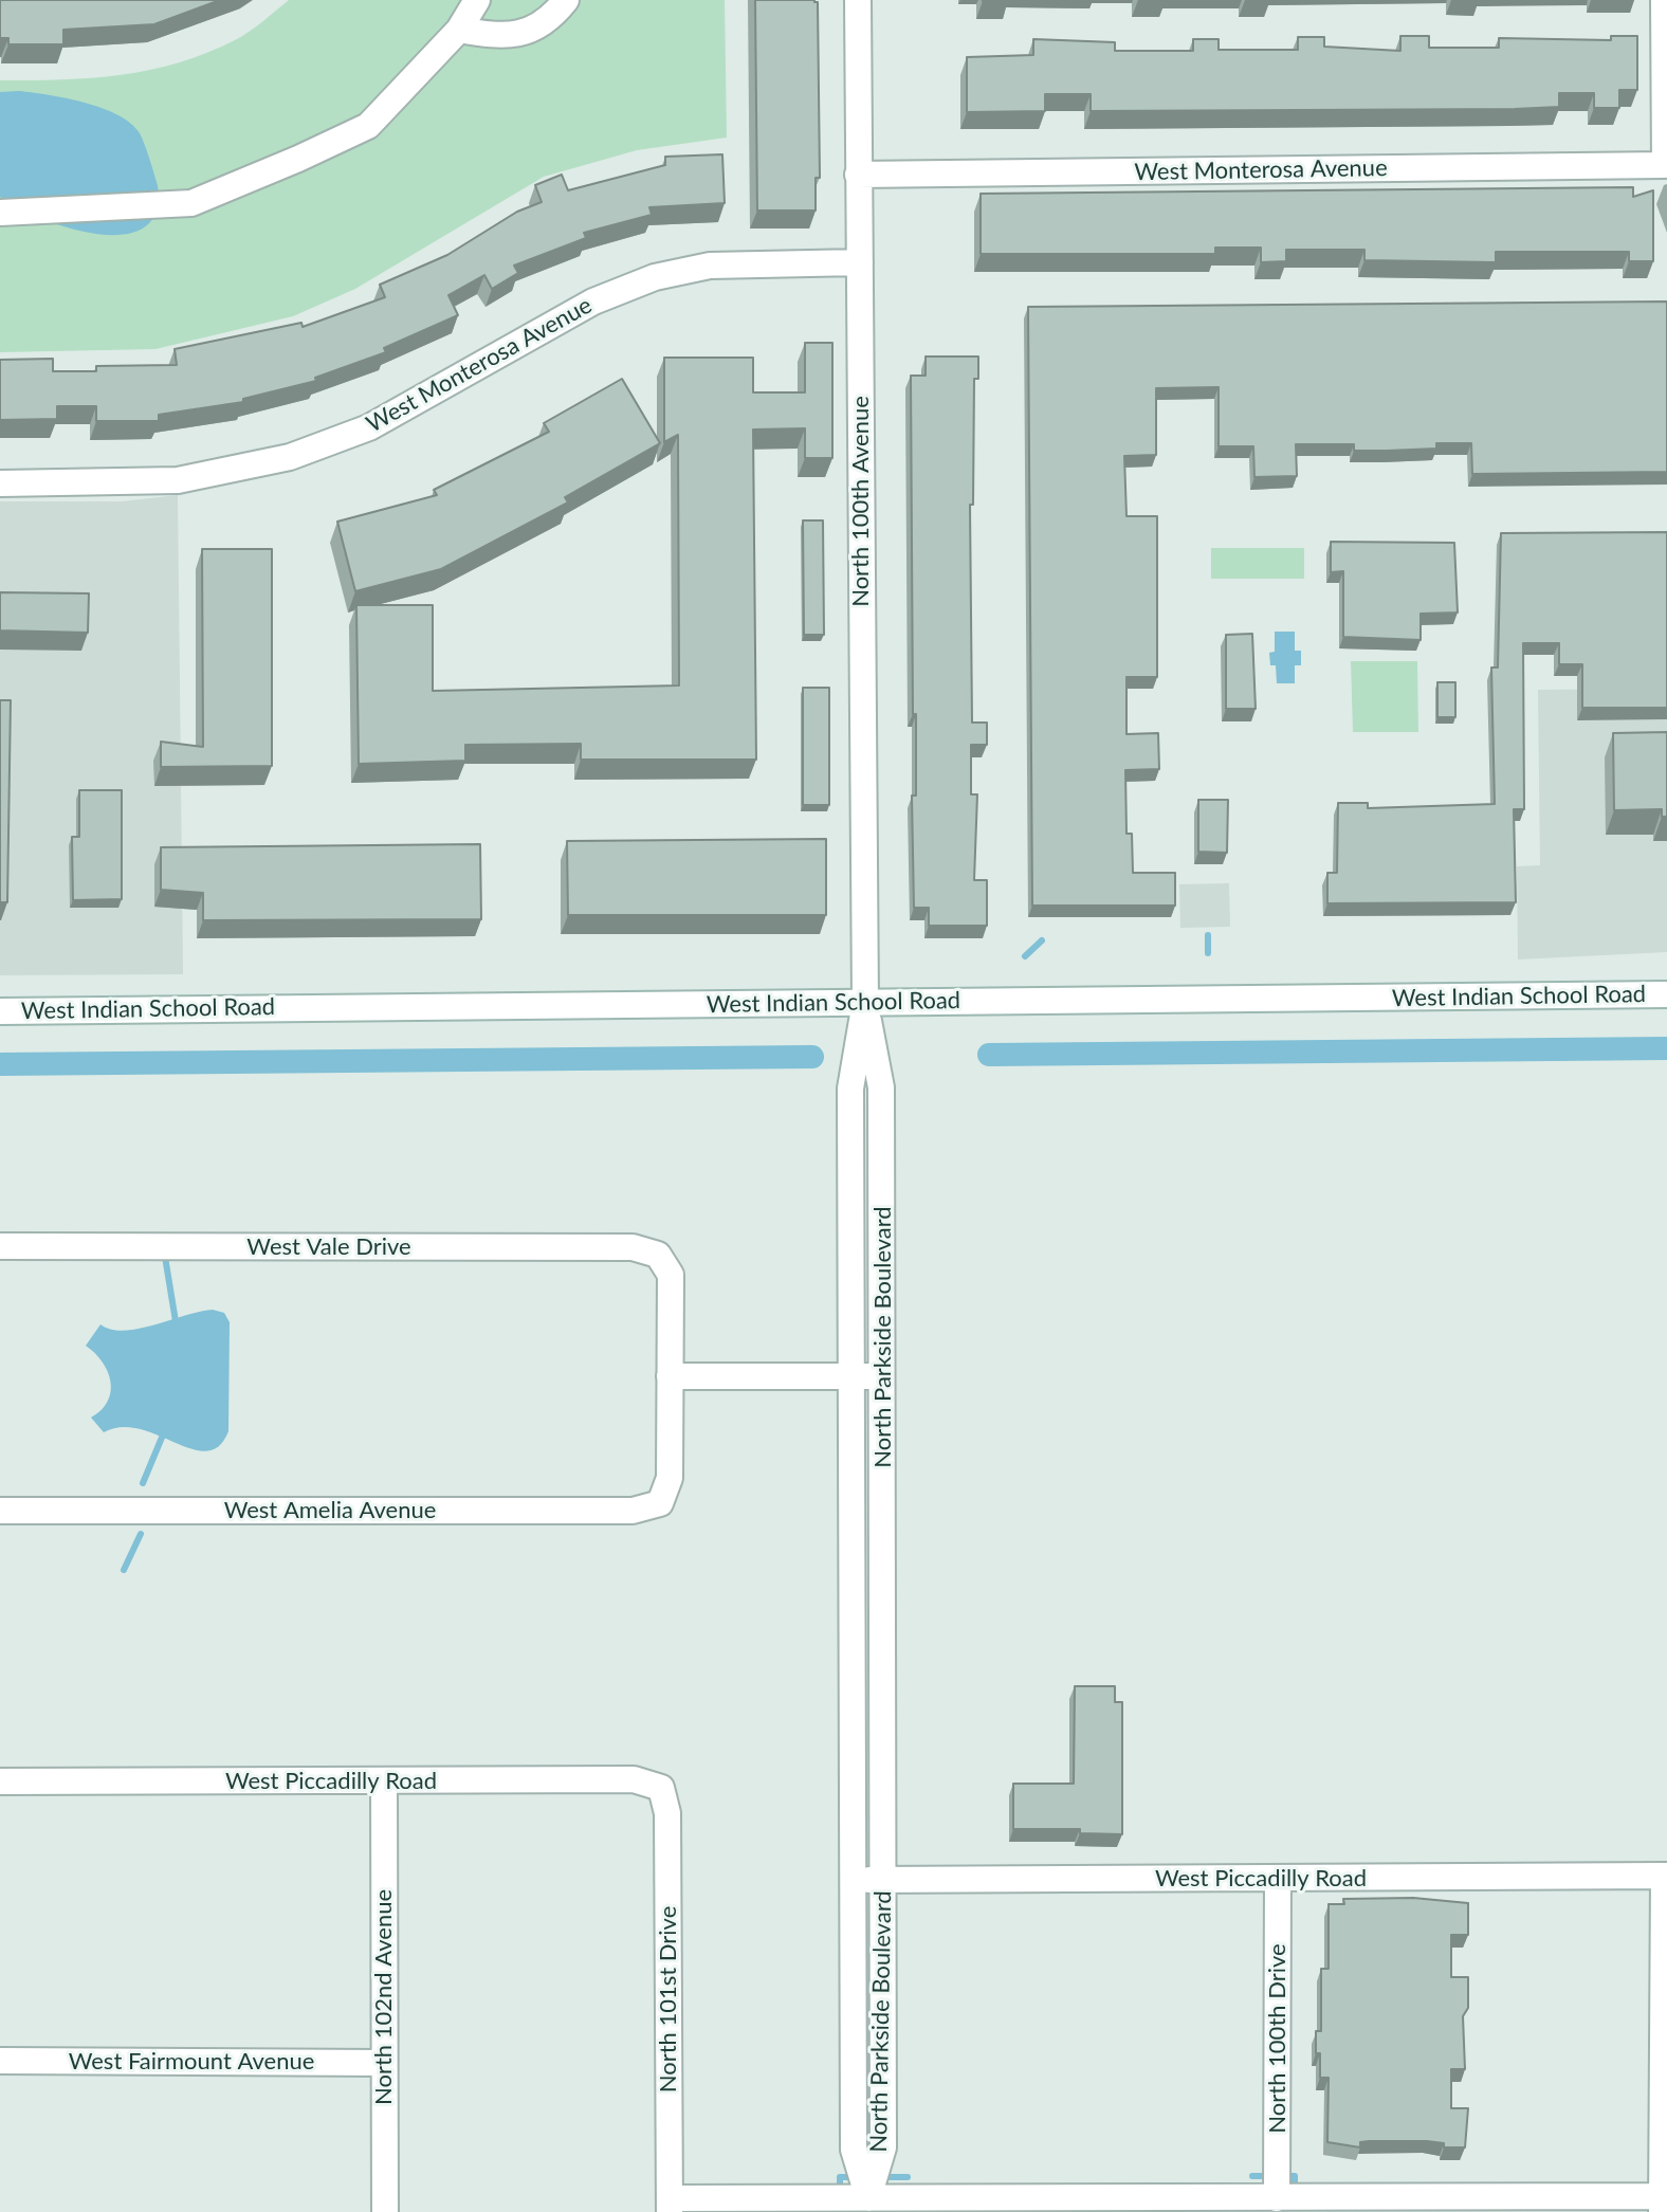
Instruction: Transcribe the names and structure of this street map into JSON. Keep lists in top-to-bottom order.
{
  "streets": {
    "street": [
      "West Monterosa Avenue",
      "North 100th Avenue",
      "West Indian School Road",
      "West Vale Drive",
      "North Parkside Boulevard",
      "West Amelia Avenue",
      "West Piccadilly Road",
      "North 102nd Avenue",
      "North 101st Drive",
      "North 100th Drive",
      "West Fairmount Avenue"
    ]
  },
  "crossings": [
    ["West Monterosa Avenue", "North 100th Avenue"],
    ["North 100th Avenue", "West Indian School Road"],
    ["North 100th Avenue", "North Parkside Boulevard"],
    ["West Indian School Road", "North Parkside Boulevard"],
    ["West Vale Drive", "West Amelia Avenue"],
    ["North Parkside Boulevard", "West Piccadilly Road"],
    ["West Piccadilly Road", "North 102nd Avenue"],
    ["West Piccadilly Road", "North 101st Drive"],
    ["West Piccadilly Road", "North 100th Drive"],
    ["North 102nd Avenue", "West Fairmount Avenue"]
  ]
}
